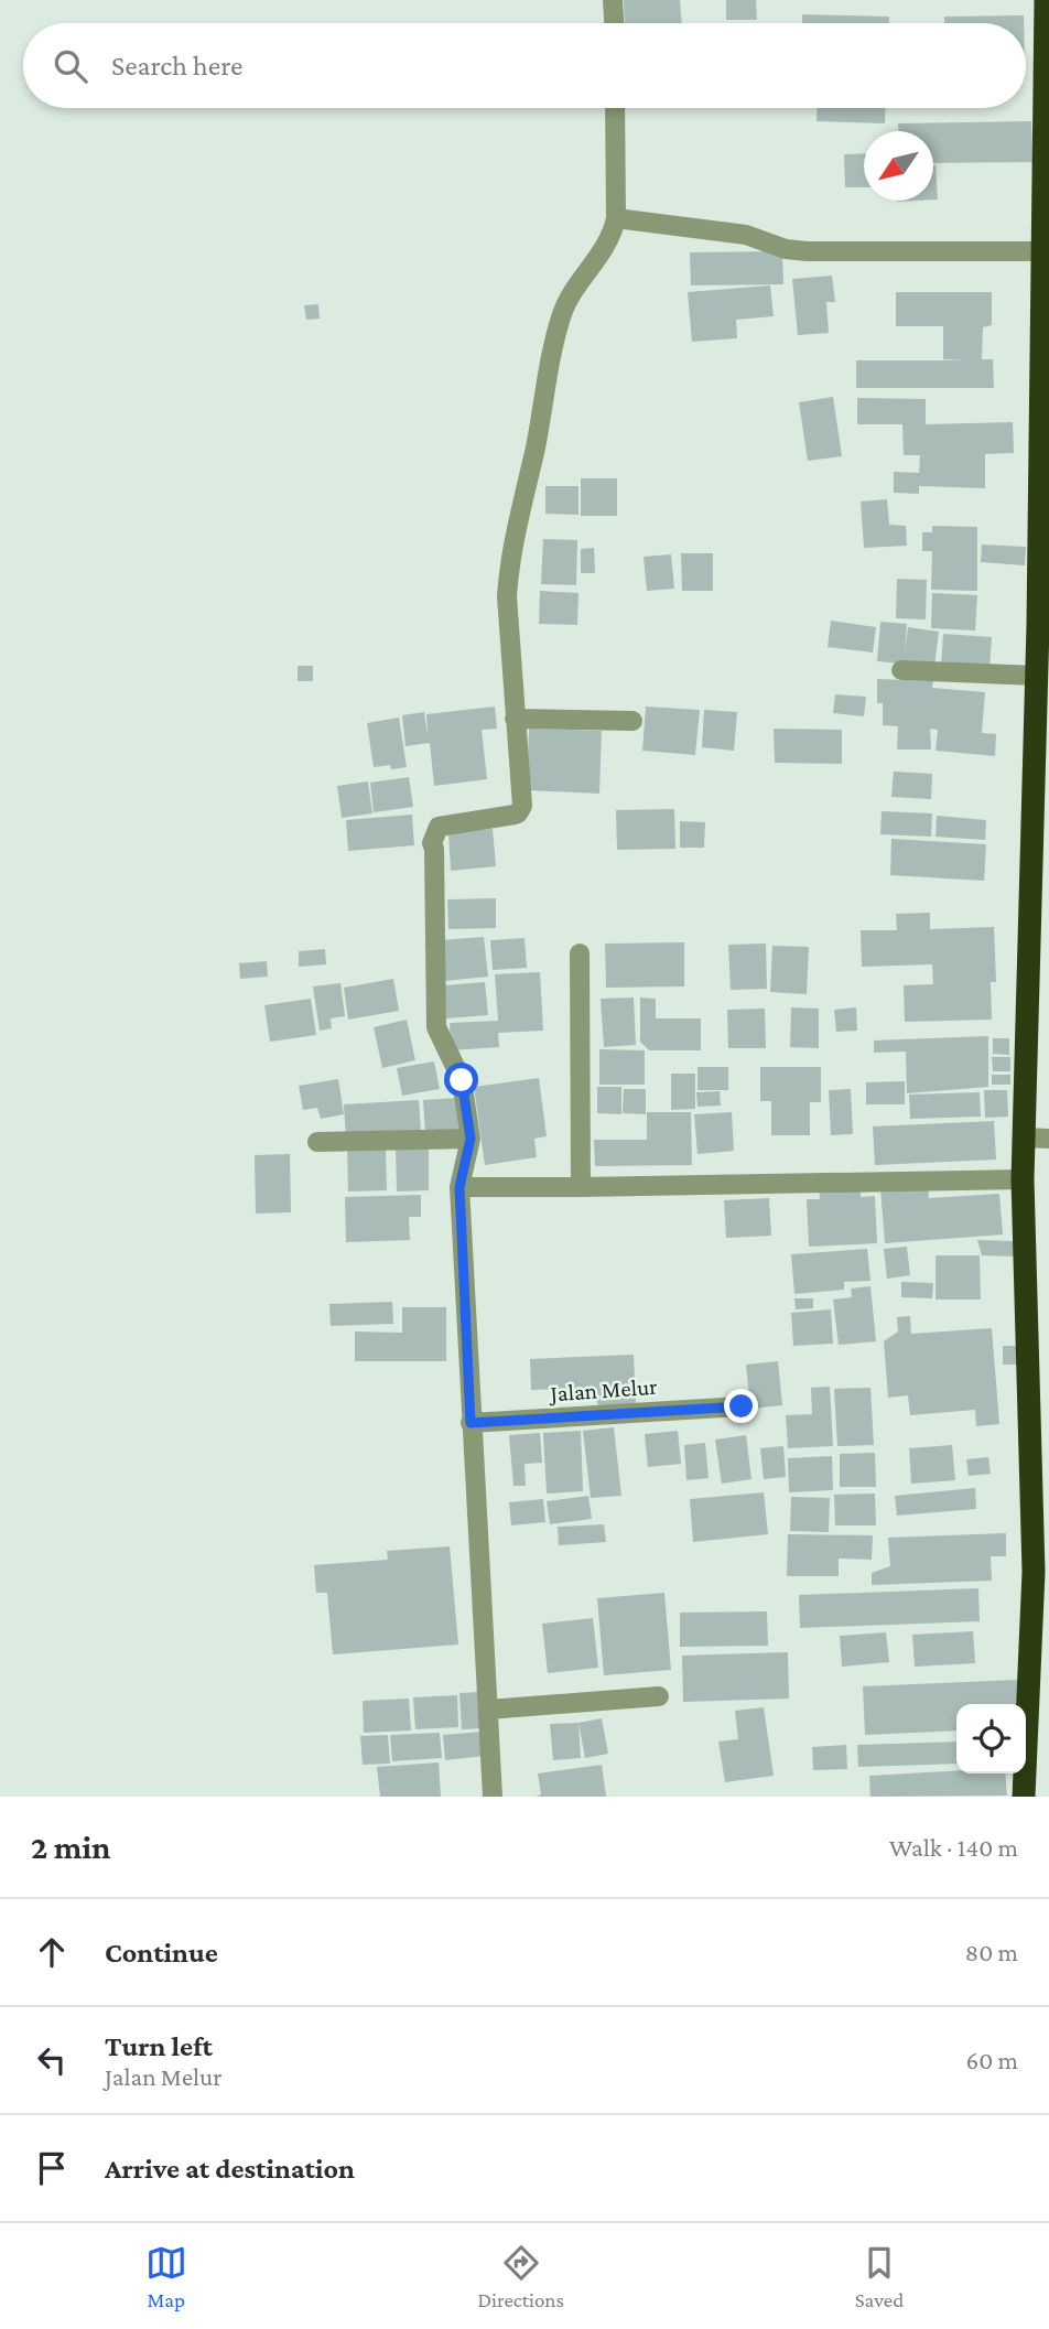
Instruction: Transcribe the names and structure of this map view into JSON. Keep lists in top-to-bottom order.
{
  "streets": {
    "street": ["Jalan Melur"]
  },
  "north": "bottom left",
  "page": {
    "search": "Search here",
    "heading": ["2 min", "Walk · 140 m"],
    "list": [
      ["Continue", "80 m"],
      ["Turn left", "Jalan Melur", "60 m"],
      "Arrive at destination"
    ],
    "nav": ["Map", "Directions", "Saved"]
  }
}
